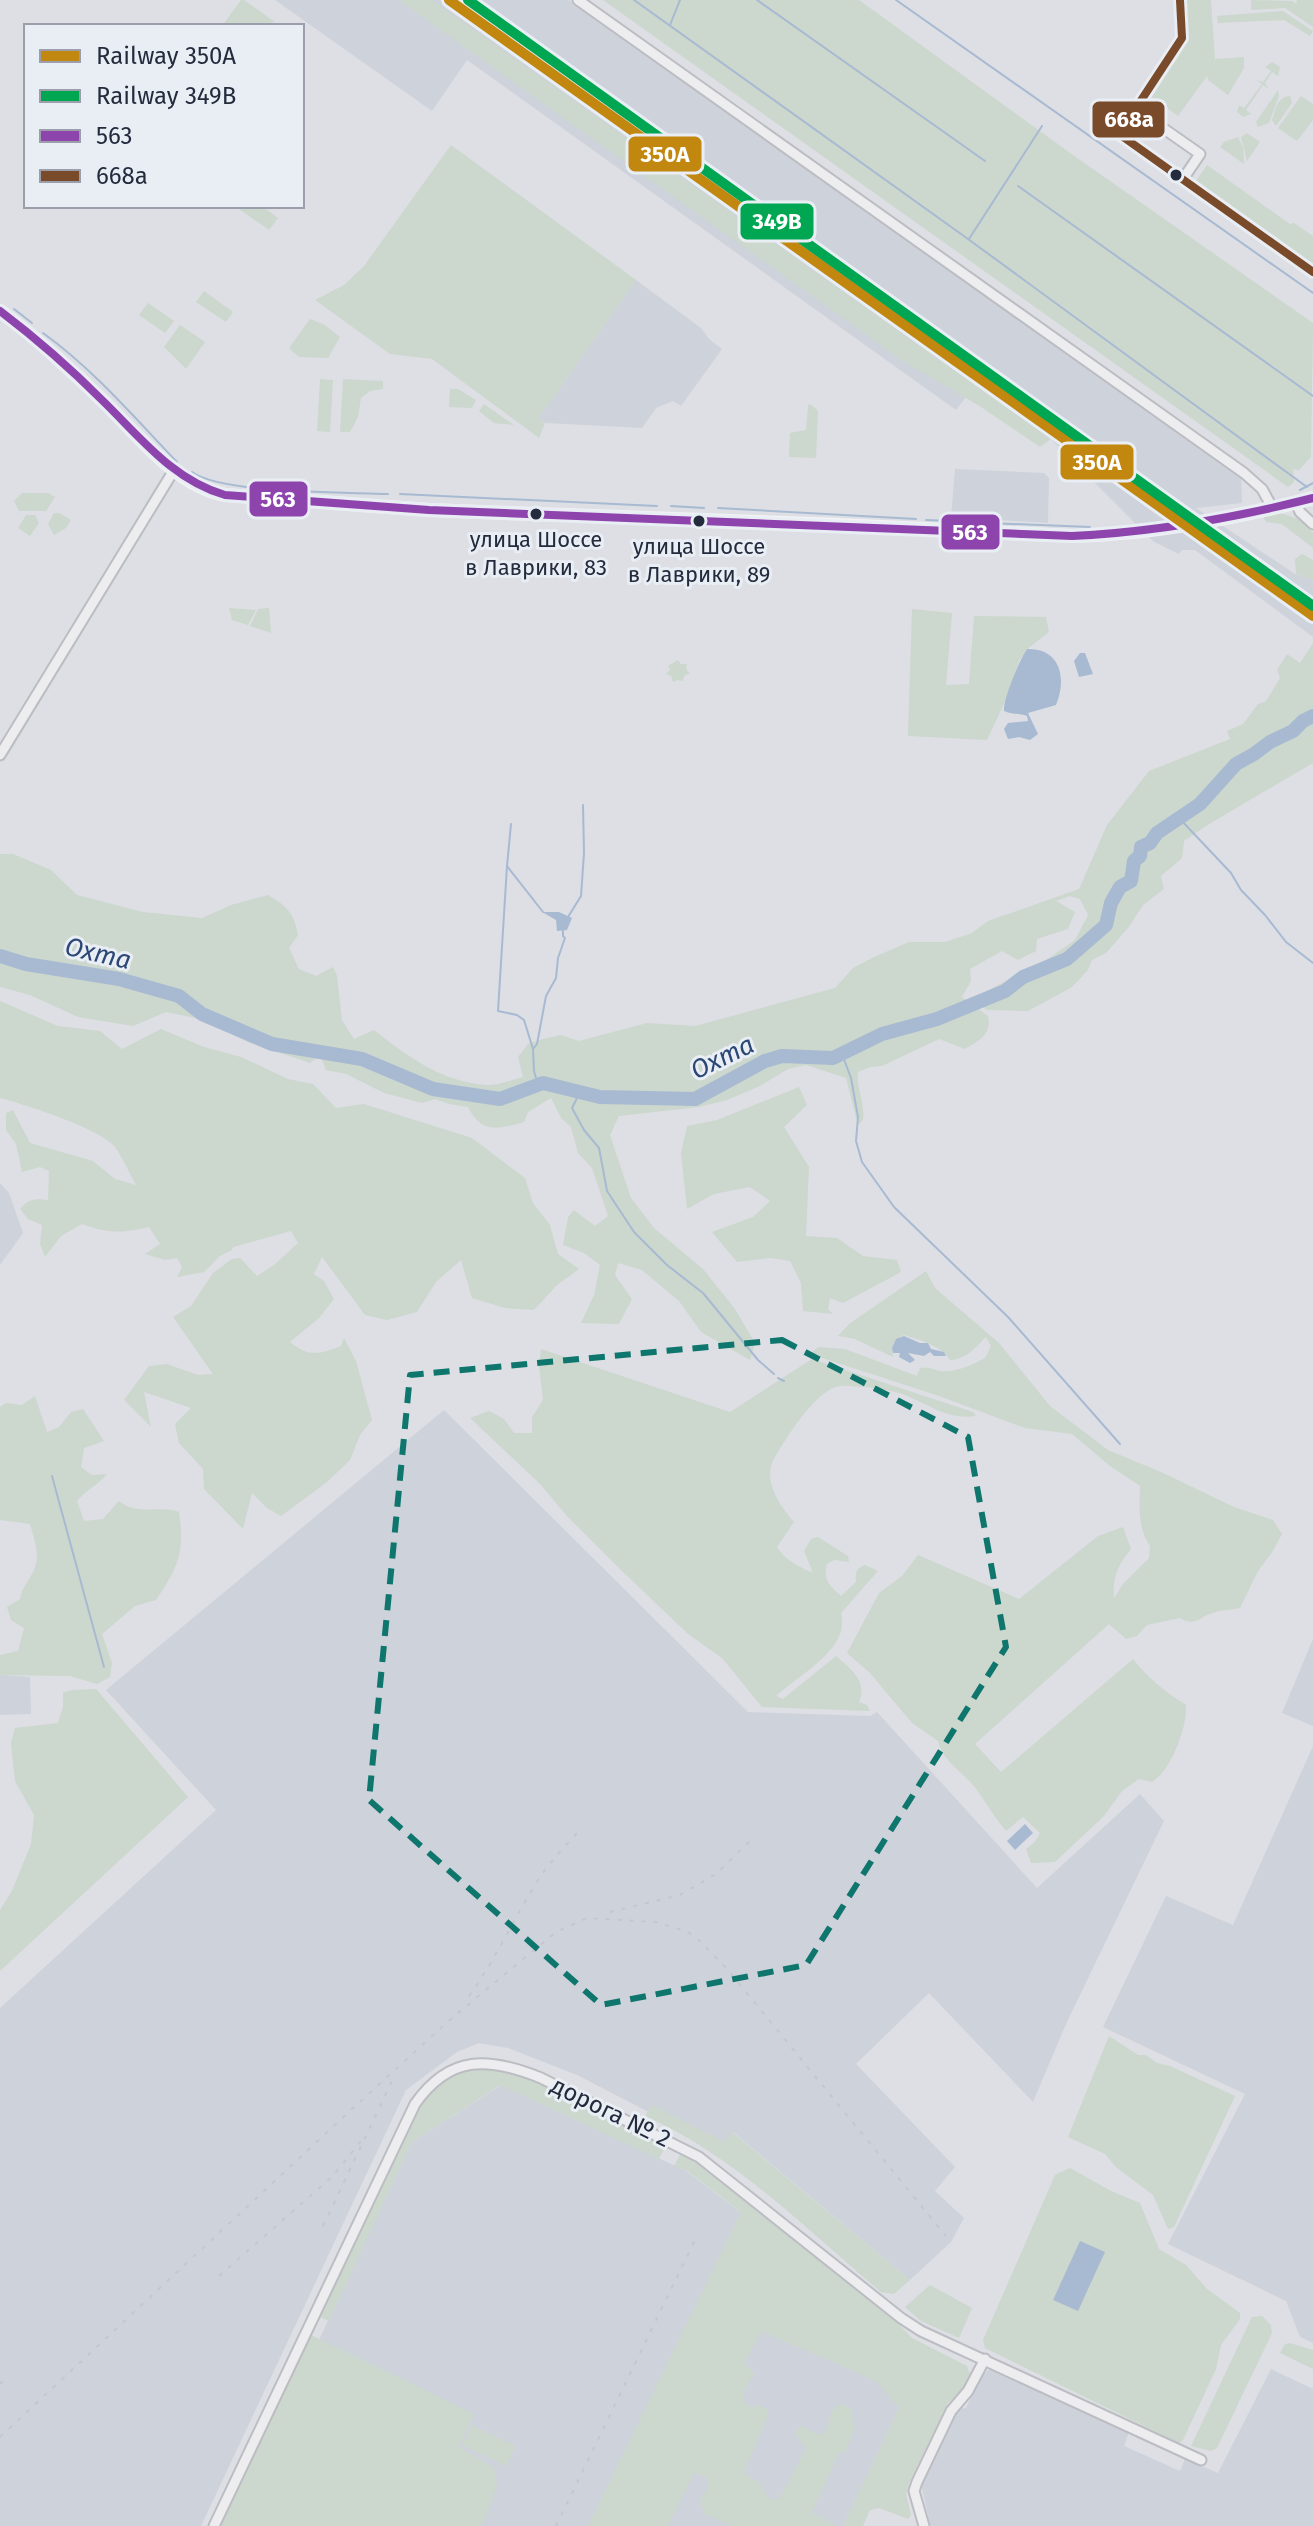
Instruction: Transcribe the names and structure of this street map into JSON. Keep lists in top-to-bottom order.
{
  "streets": {
    "street": ["дорога № 2"]
  },
  "water": ["Охта"],
  "places": ["улица Шоссе в Лаврики, 83", "улица Шоссе в Лаврики, 89"],
  "lines": [
    "rail line 350А",
    "rail line 349В",
    "transit line 668а",
    "transit line 563"
  ],
  "legend": [
    "Railway 350А",
    "Railway 349В",
    "563",
    "668а"
  ]
}
